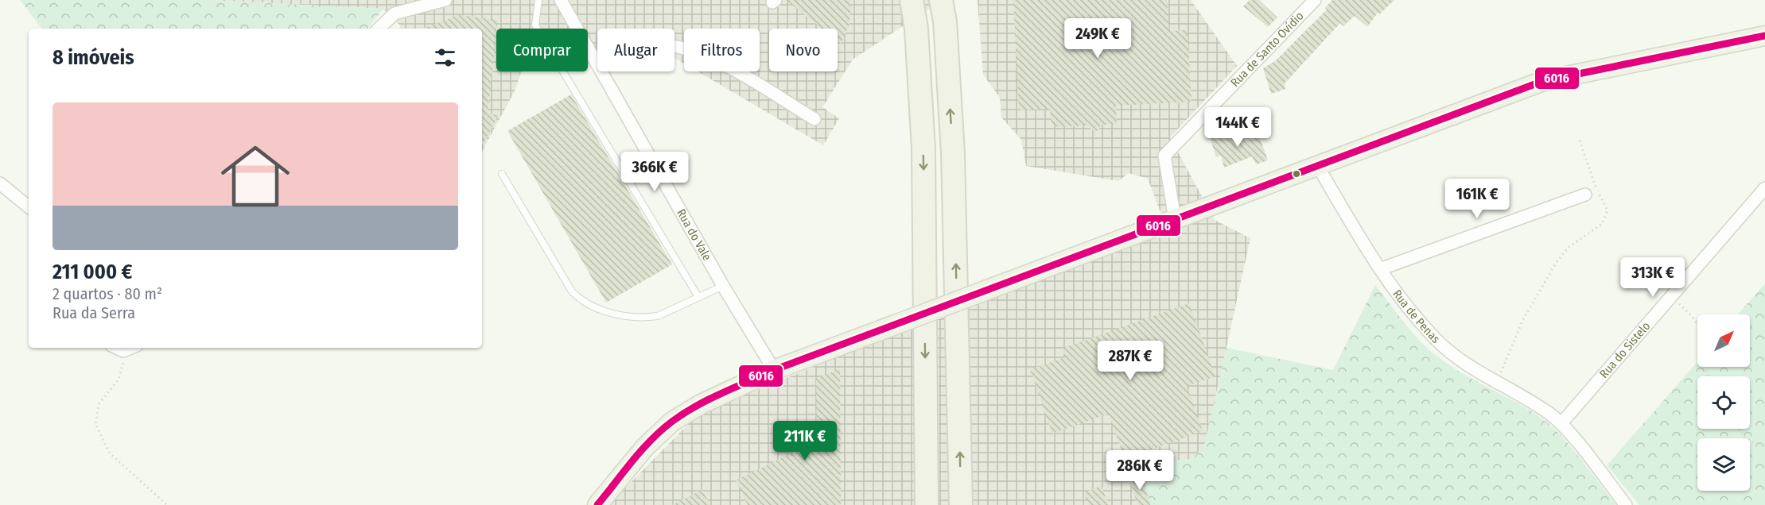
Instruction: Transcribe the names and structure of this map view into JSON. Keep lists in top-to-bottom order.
{
  "streets": {
    "street": [
      "Rua de Santo Ovídio",
      "Rua do Vale",
      "Rua de Penas",
      "Rua do Sistelo"
    ]
  },
  "crossings": [
    ["Rua de Penas", "Rua do Sistelo"]
  ],
  "lines": ["transit line 6016"],
  "north": "top right",
  "page": {
    "price": [
      "249K €",
      "144K €",
      "366K €",
      "161K €",
      "313K €",
      "287K €",
      "211K €",
      "286K €"
    ],
    "chip": [
      "Comprar",
      "Alugar",
      "Filtros",
      "Novo"
    ],
    "heading": "8 imóveis",
    "list": [
      {
        "name": "211 000 €",
        "note": "2 quartos · 80 m² · Rua da Serra"
      }
    ]
  }
}
